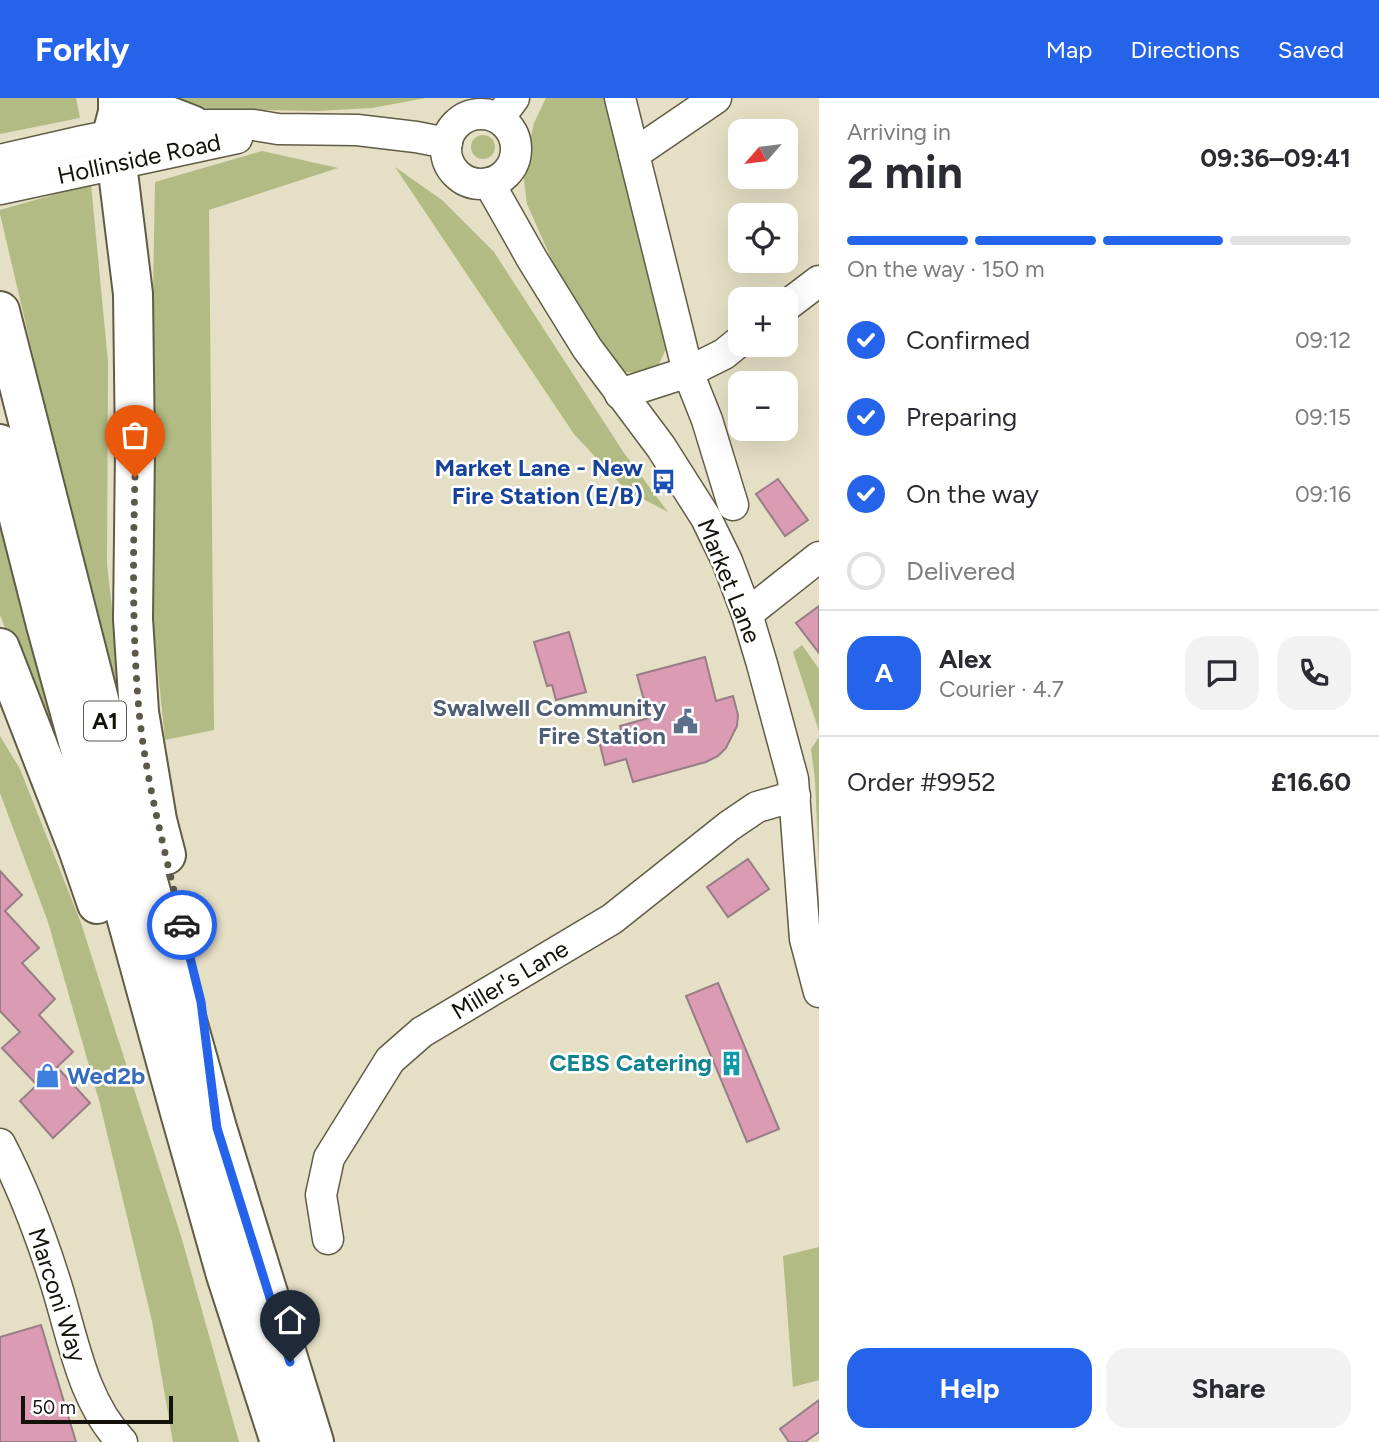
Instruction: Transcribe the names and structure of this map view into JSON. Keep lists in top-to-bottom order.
{
  "streets": {
    "highway": ["A1"],
    "street": [
      "Hollinside Road",
      "Market Lane",
      "Miller's Lane",
      "Marconi Way"
    ]
  },
  "crossings": [
    ["Hollinside Road", "Market Lane"],
    ["Market Lane", "Miller's Lane"]
  ],
  "places": {
    "bus stop": ["Market Lane - New Fire Station (E/B)"],
    "public building": ["Swalwell Community Fire Station"],
    "building": ["CEBS Catering"],
    "shop": ["Wed2b"]
  },
  "scale_bar": "50 m",
  "north": "bottom left",
  "page": {
    "header": "Forkly",
    "nav": ["Map", "Directions", "Saved"],
    "heading": ["2 min", "Arriving in", "09:36–09:41"],
    "panel": [
      "Alex",
      "Courier · 4.7",
      "Order #9952",
      "£16.60"
    ],
    "map_buttons": ["+", "−"],
    "bar": "On the way · 150 m",
    "list": [
      ["Confirmed", "09:12"],
      ["Preparing", "09:15"],
      ["On the way", "09:16"],
      "Delivered"
    ],
    "round": "A",
    "buttons": ["Help", "Share"],
    "scale": "50 m"
  }
}
